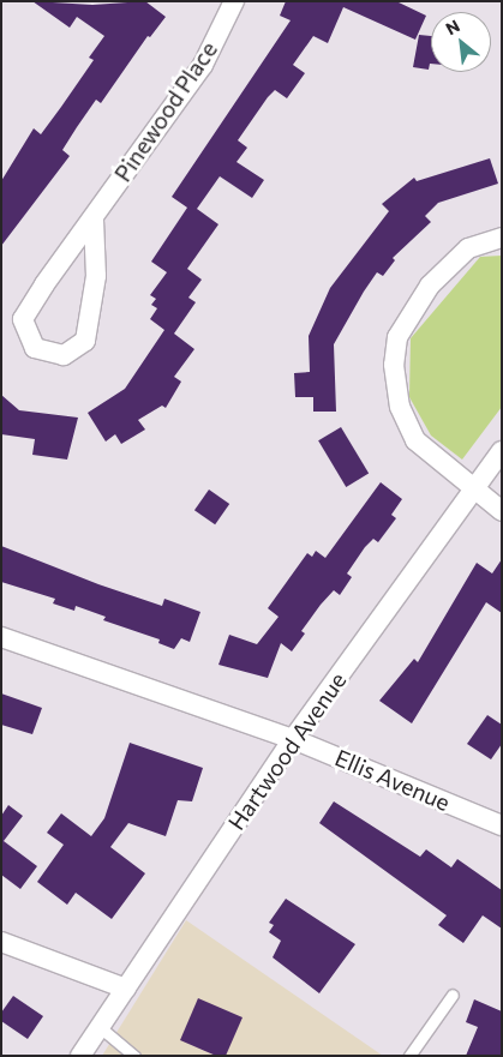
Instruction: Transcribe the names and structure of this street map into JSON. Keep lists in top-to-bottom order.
{
  "streets": {
    "street": ["Pinewood Place", "Hartwood Avenue", "Ellis Avenue"]
  },
  "crossings": [
    ["Hartwood Avenue", "Ellis Avenue"]
  ],
  "north": "top left"
}
